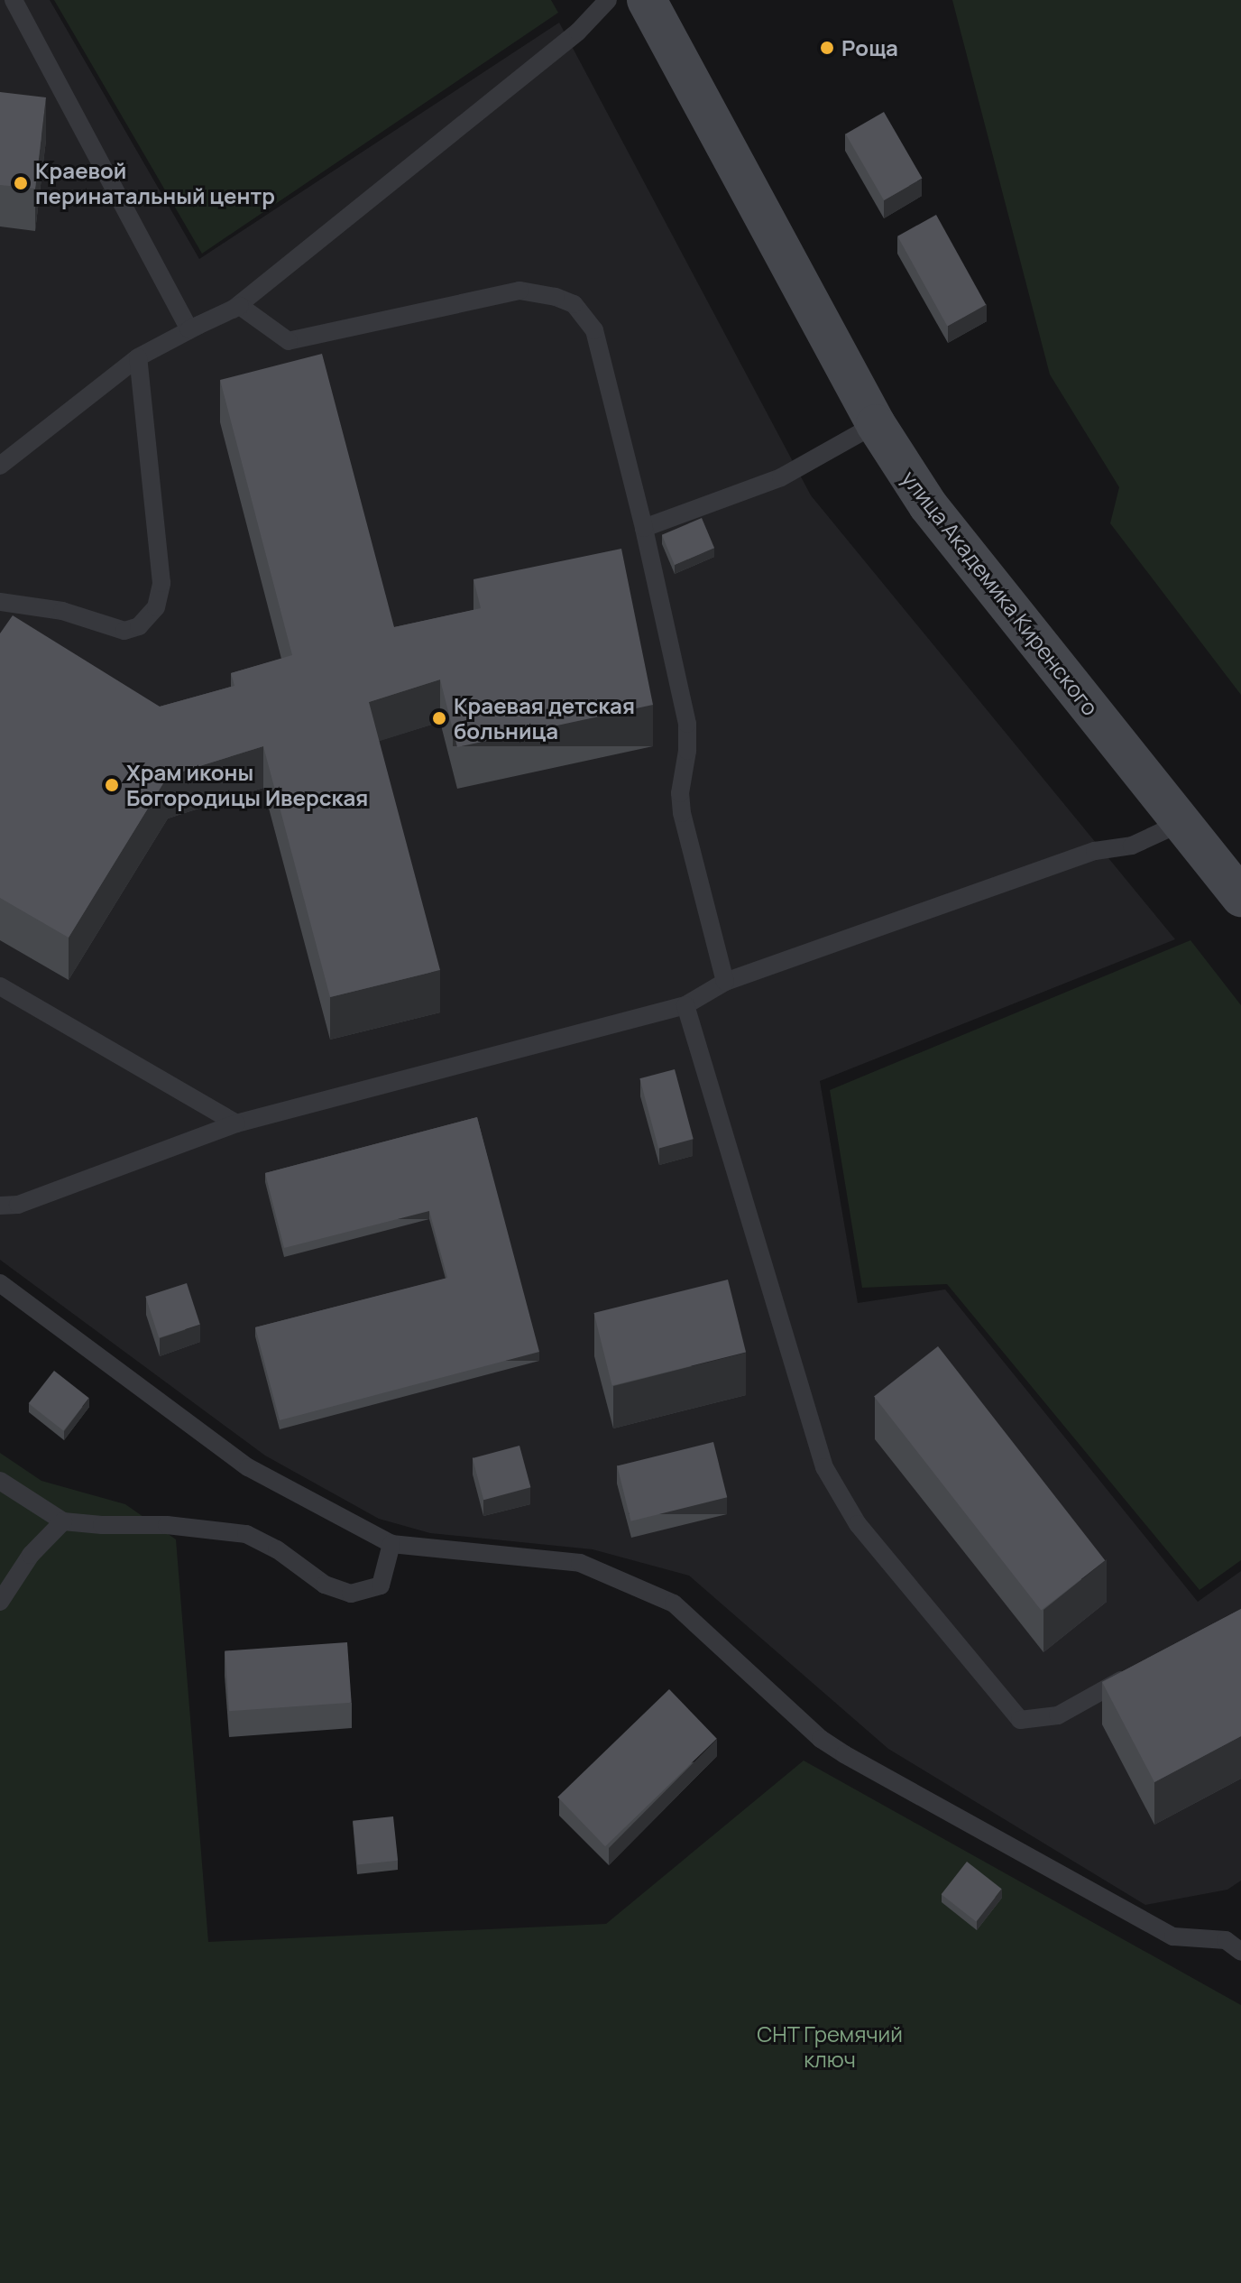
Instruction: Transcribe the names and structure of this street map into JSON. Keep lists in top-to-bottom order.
{
  "streets": {
    "main road": ["улица Академика Киренского"]
  },
  "parks": ["СНТ Гремячий ключ"],
  "places": [
    "Роща",
    "Краевой перинатальный центр",
    "Краевая детская больница",
    "Храм иконы Богородицы Иверская"
  ]
}
